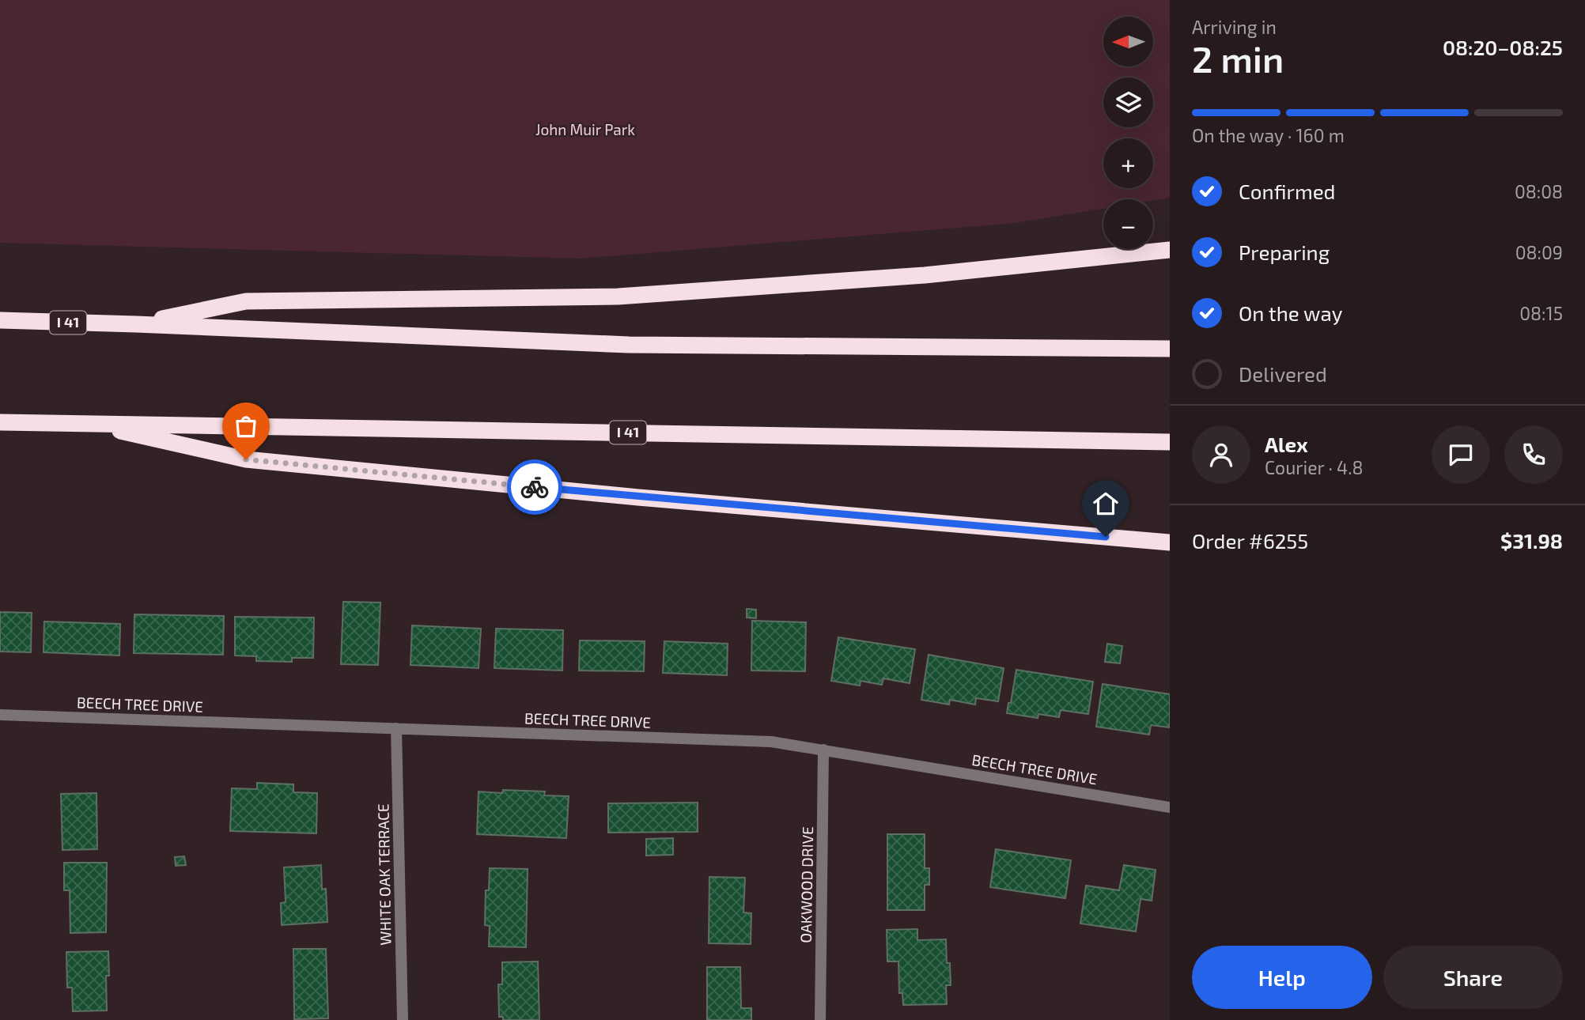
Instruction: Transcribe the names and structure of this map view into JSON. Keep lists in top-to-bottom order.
{
  "streets": {
    "highway": ["I 41"],
    "street": ["BEECH TREE DRIVE", "WHITE OAK TERRACE", "OAKWOOD DRIVE"]
  },
  "crossings": [
    ["BEECH TREE DRIVE", "WHITE OAK TERRACE"],
    ["BEECH TREE DRIVE", "OAKWOOD DRIVE"]
  ],
  "parks": ["John Muir Park"],
  "north": "left",
  "page": {
    "heading": ["2 min", "Arriving in", "08:20–08:25"],
    "panel": [
      "Alex",
      "Courier · 4.8",
      "Order #6255",
      "$31.98"
    ],
    "map_buttons": ["+", "−"],
    "bar": "On the way · 160 m",
    "list": [
      ["Confirmed", "08:08"],
      ["Preparing", "08:09"],
      ["On the way", "08:15"],
      "Delivered"
    ],
    "buttons": ["Help", "Share"]
  }
}
